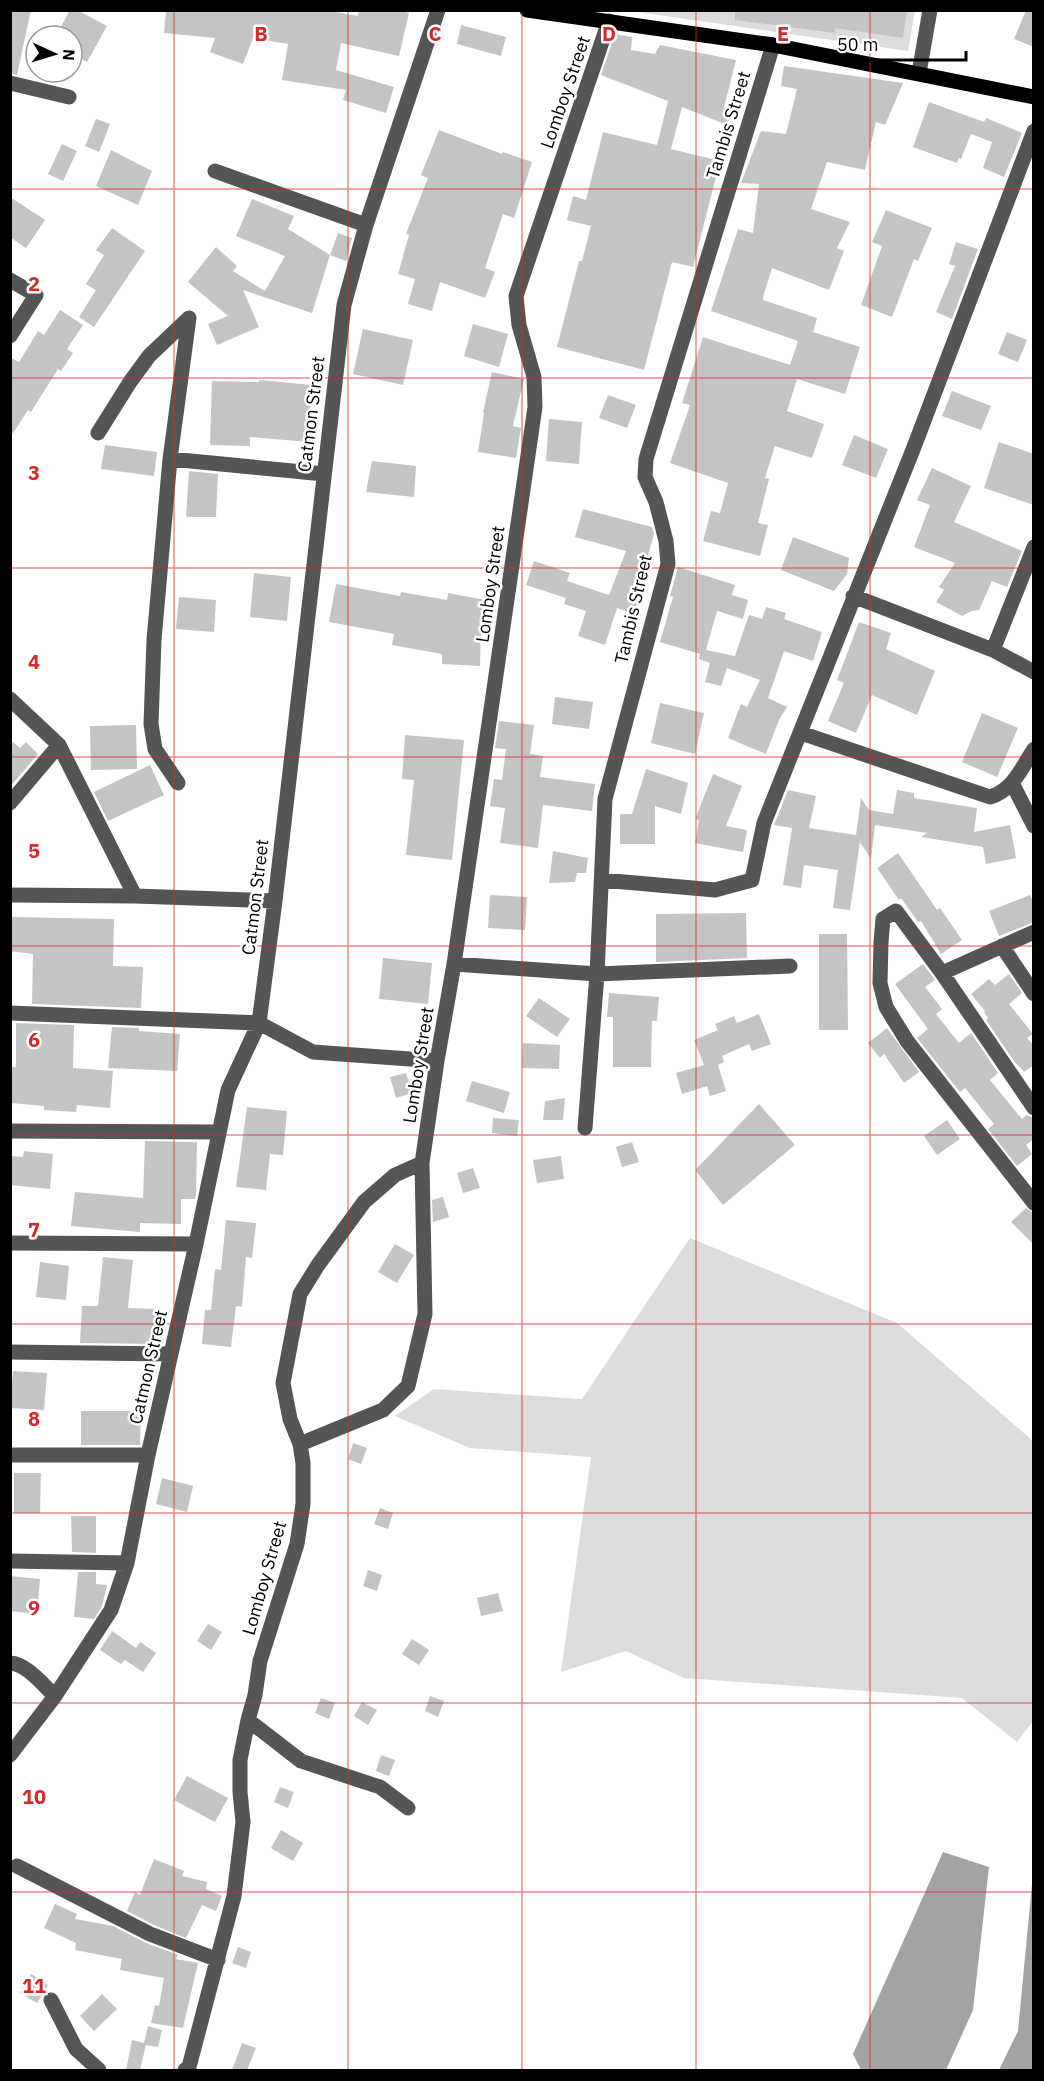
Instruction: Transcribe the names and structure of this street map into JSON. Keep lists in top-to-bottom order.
{
  "streets": {
    "street": ["Lomboy Street", "Tambis Street", "Catmon Street"]
  },
  "scale_bar": "50 m",
  "north": "right",
  "grid": {
    "columns": [
      "B",
      "C",
      "D",
      "E"
    ],
    "rows": [
      "2",
      "3",
      "4",
      "5",
      "6",
      "7",
      "8",
      "9",
      "10",
      "11"
    ]
  }
}
